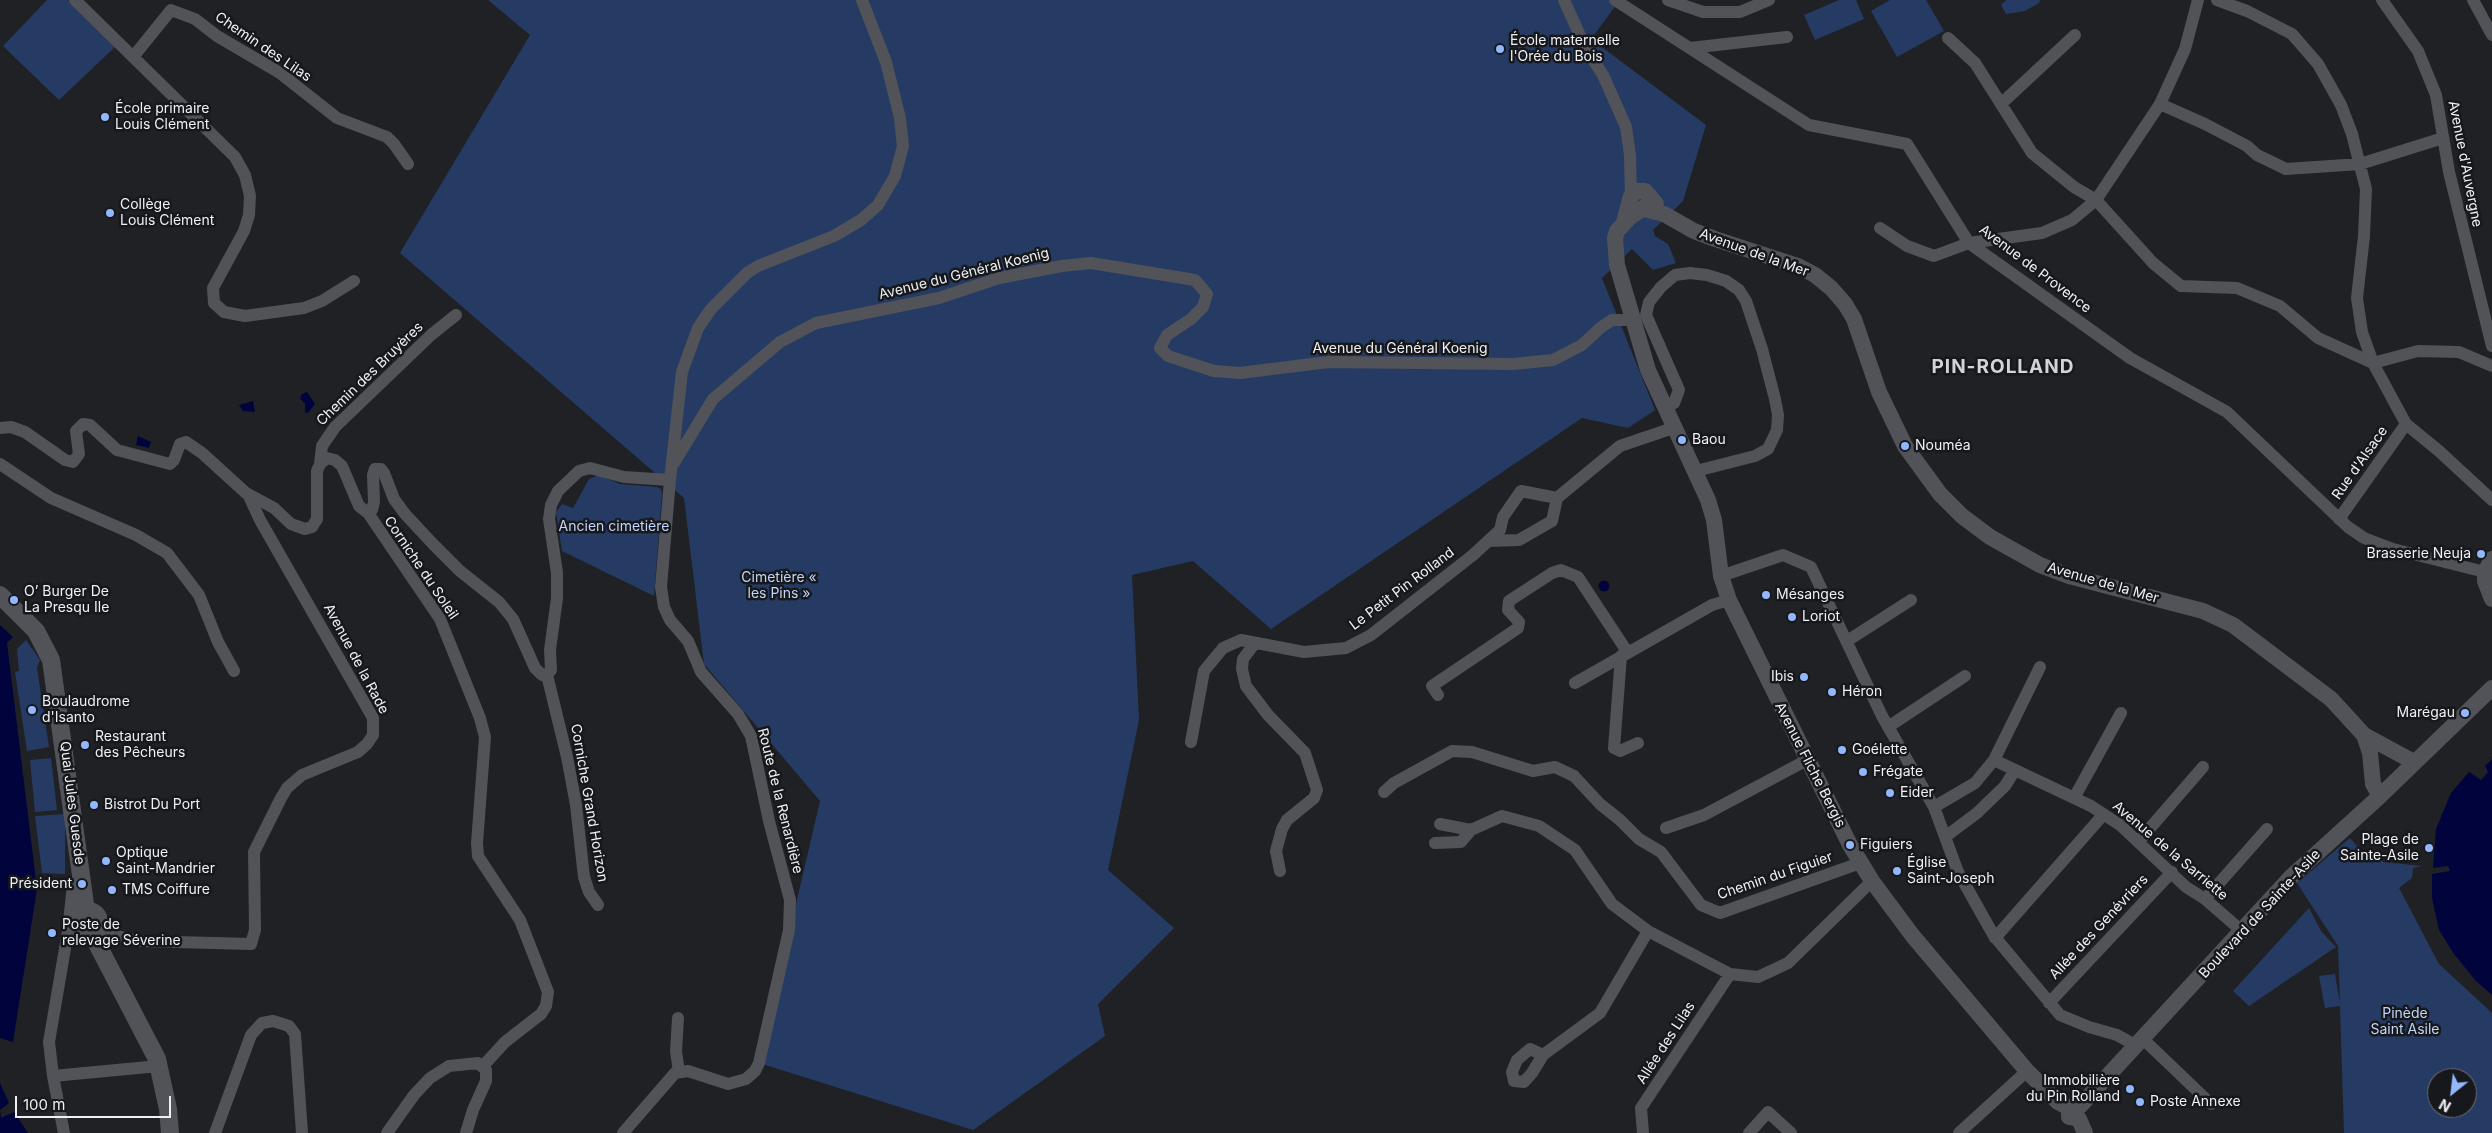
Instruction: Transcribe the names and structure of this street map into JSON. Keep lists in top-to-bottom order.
{
  "streets": {
    "main road": ["Quai Jules Guesde"],
    "street": [
      "Chemin des Lilas",
      "Avenue d'Auvergne",
      "Avenue de la Mer",
      "Avenue de Provence",
      "Avenue du Général Koenig",
      "Chemin des Bruyères",
      "Rue d'Alsace",
      "Corniche du Soleil",
      "Le Petit Pin Rolland",
      "Avenue de la Rade",
      "Avenue Fliche Bergis",
      "Route de la Renardière",
      "Corniche Grand Horizon",
      "Avenue de la Sarriette",
      "Chemin du Figuier",
      "Boulevard de Sainte-Asile",
      "Allée des Genévriers",
      "Allée des Lilas"
    ]
  },
  "crossings": [
    ["Avenue de la Mer", "Avenue Fliche Bergis"],
    ["Avenue de la Mer", "Boulevard de Sainte-Asile"],
    ["Avenue de Provence", "Rue d'Alsace"],
    ["Avenue du Général Koenig", "Avenue Fliche Bergis"],
    ["Avenue du Général Koenig", "Route de la Renardière"],
    ["Chemin des Bruyères", "Corniche du Soleil"],
    ["Chemin des Bruyères", "Avenue de la Rade"],
    ["Avenue de la Rade", "Quai Jules Guesde"],
    ["Avenue Fliche Bergis", "Chemin du Figuier"],
    ["Avenue Fliche Bergis", "Boulevard de Sainte-Asile"],
    ["Avenue de la Sarriette", "Boulevard de Sainte-Asile"],
    ["Avenue de la Sarriette", "Allée des Genévriers"]
  ],
  "districts": ["PIN-ROLLAND"],
  "parks": ["Ancien cimetière", "Cimetière « les Pins »", "Pinède Saint Asile"],
  "places": [
    "École maternelle l'Orée du Bois",
    "École primaire Louis Clément",
    "Collège Louis Clément",
    "Baou",
    "Nouméa",
    "Brasserie Neuja",
    "Mésanges",
    "O’ Burger De La Presqu Ile",
    "Loriot",
    "Ibis",
    "Héron",
    "Boulaudrome d'Isanto",
    "Marégau",
    "Restaurant des Pêcheurs",
    "Goélette",
    "Frégate",
    "Eider",
    "Bistrot Du Port",
    "Figuiers",
    "Plage de Sainte-Asile",
    "Optique Saint-Mandrier",
    "Église Saint-Joseph",
    "Président",
    "TMS Coiffure",
    "Poste de relevage Séverine",
    "Immobilière du Pin Rolland",
    "Poste Annexe"
  ],
  "scale_bar": "100 m",
  "north": "bottom left"
}
